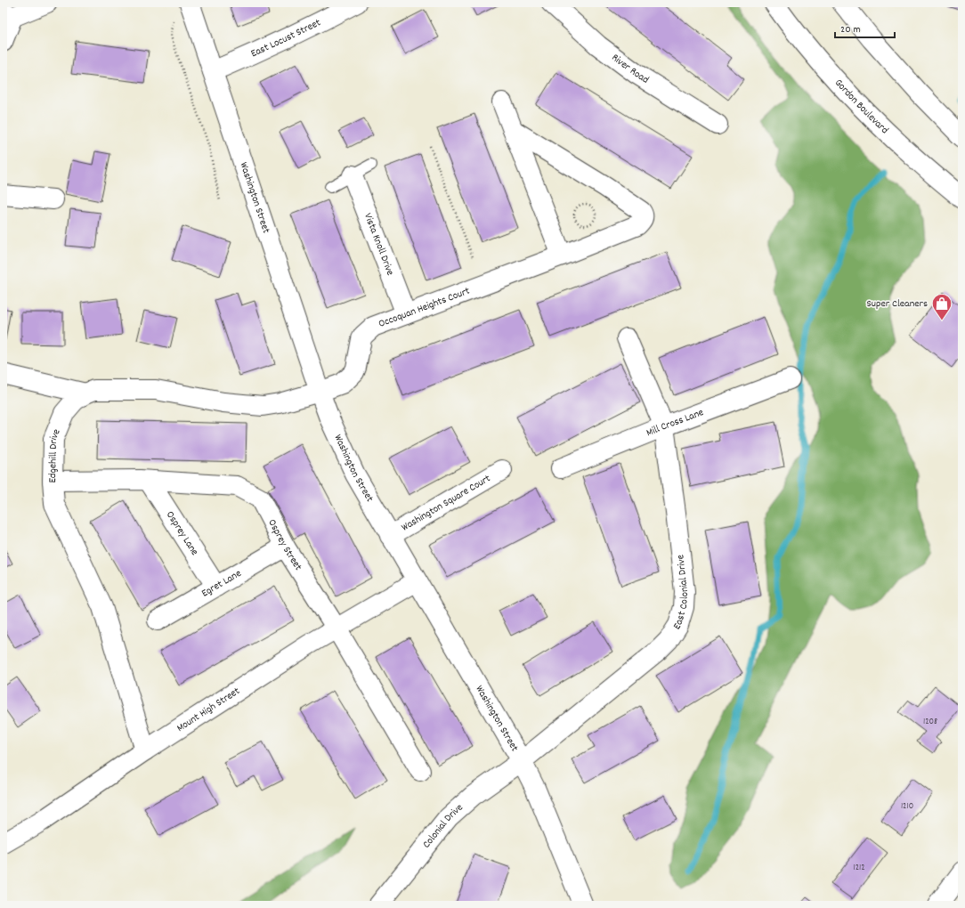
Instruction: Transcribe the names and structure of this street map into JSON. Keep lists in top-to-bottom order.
{
  "streets": {
    "main road": [
      "East Locust Street",
      "River Road",
      "Gordon Boulevard",
      "Washington Street",
      "Vista Knoll Drive",
      "Occoquan Heights Court",
      "Mill Cross Lane",
      "Edgehill Drive",
      "Washington Square Court",
      "Osprey Lane",
      "Osprey Street",
      "Egret Lane",
      "East Colonial Drive",
      "Mount High Street",
      "Colonial Drive"
    ]
  },
  "crossings": [
    ["East Locust Street", "Washington Street"],
    ["Washington Street", "Occoquan Heights Court"],
    ["Washington Street", "Edgehill Drive"],
    ["Washington Street", "Washington Square Court"],
    ["Washington Street", "East Colonial Drive"],
    ["Washington Street", "Mount High Street"],
    ["Washington Street", "Colonial Drive"],
    ["Vista Knoll Drive", "Occoquan Heights Court"],
    ["Occoquan Heights Court", "Edgehill Drive"],
    ["Mill Cross Lane", "East Colonial Drive"],
    ["Edgehill Drive", "Osprey Street"],
    ["Edgehill Drive", "Mount High Street"],
    ["Osprey Lane", "Osprey Street"],
    ["Osprey Lane", "Egret Lane"],
    ["Osprey Street", "Egret Lane"],
    ["Osprey Street", "Mount High Street"],
    ["East Colonial Drive", "Colonial Drive"]
  ],
  "places": {
    "shop": ["Super Cleaners"]
  },
  "house_numbers": ["1208", "1210", "1212"],
  "scale_bar": "20 m"
}
